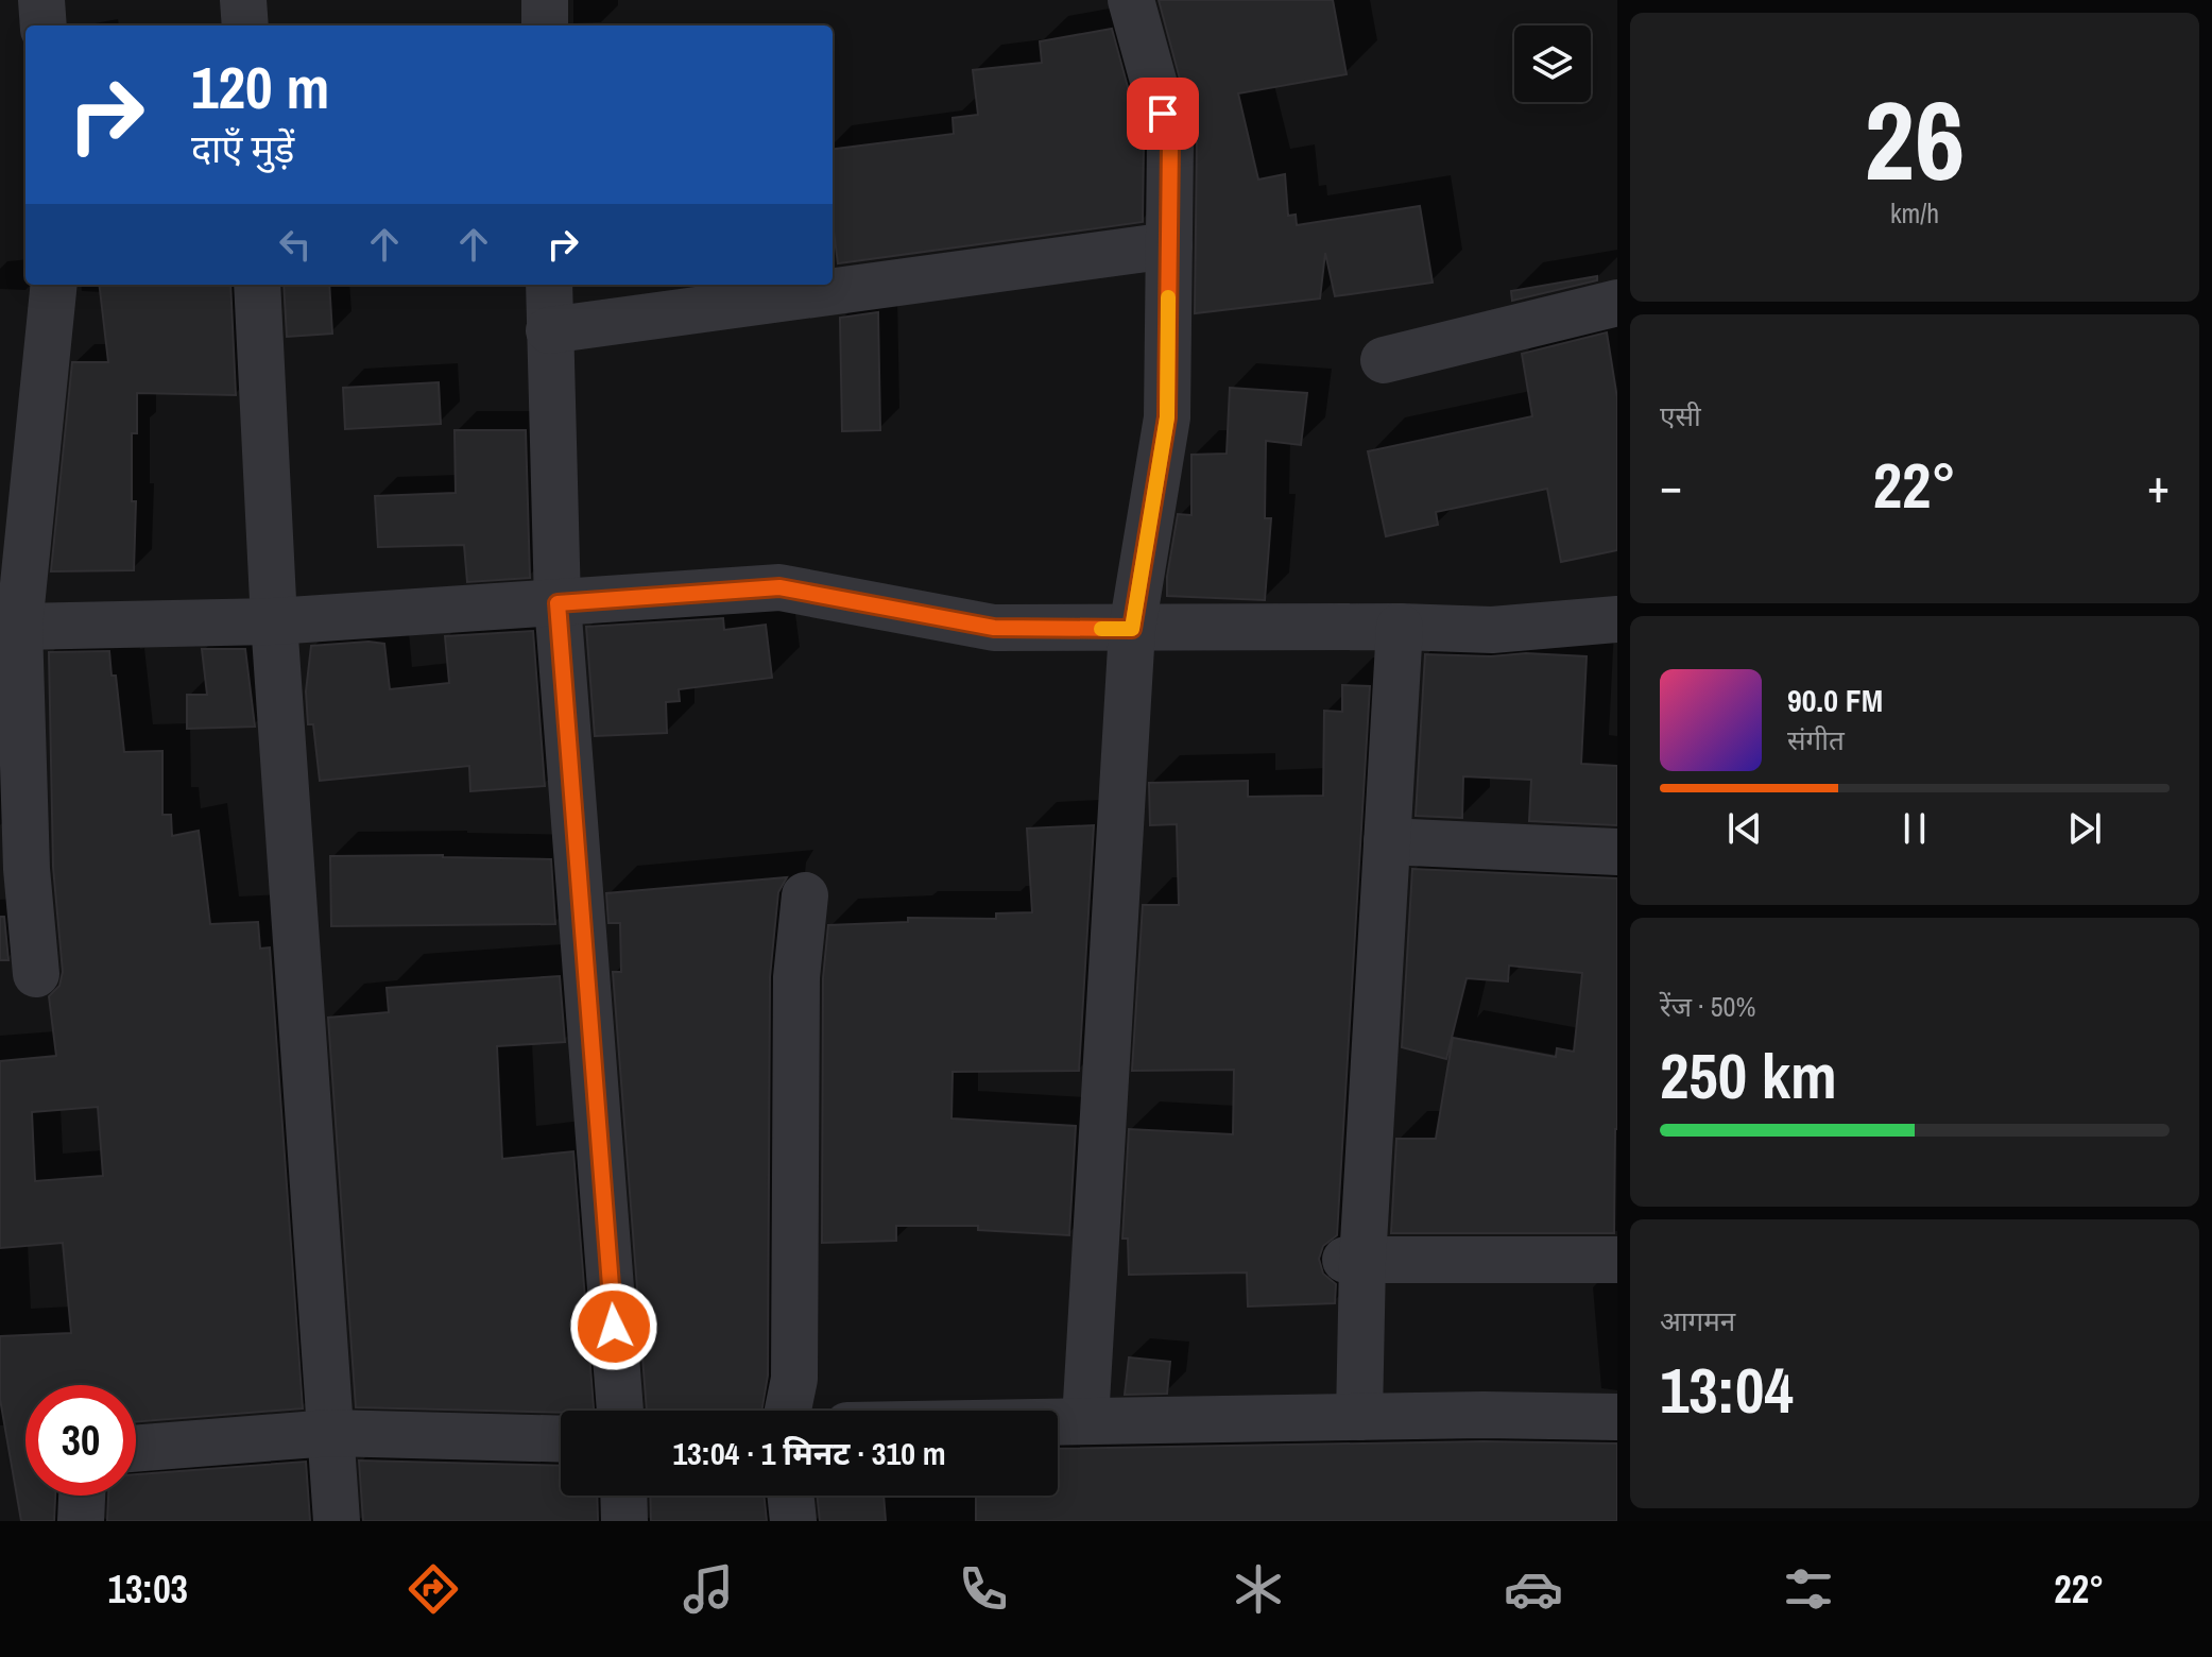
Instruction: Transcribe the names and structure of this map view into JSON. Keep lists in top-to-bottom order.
{
  "page": {
    "tile": [
      ["26", "km/h"],
      "एसी",
      ["रेंज · 50%", "250 km"],
      ["आगमन", "13:04"]
    ],
    "turn": ["120 m", "दाएँ मुड़ें"],
    "heat": ["−", "22°", "+"],
    "song": ["90.0 FM", "संगीत"],
    "limit": "30",
    "trip": "13:04 · 1 मिनट · 310 m",
    "tabs": ["13:03", "22°"]
  }
}
